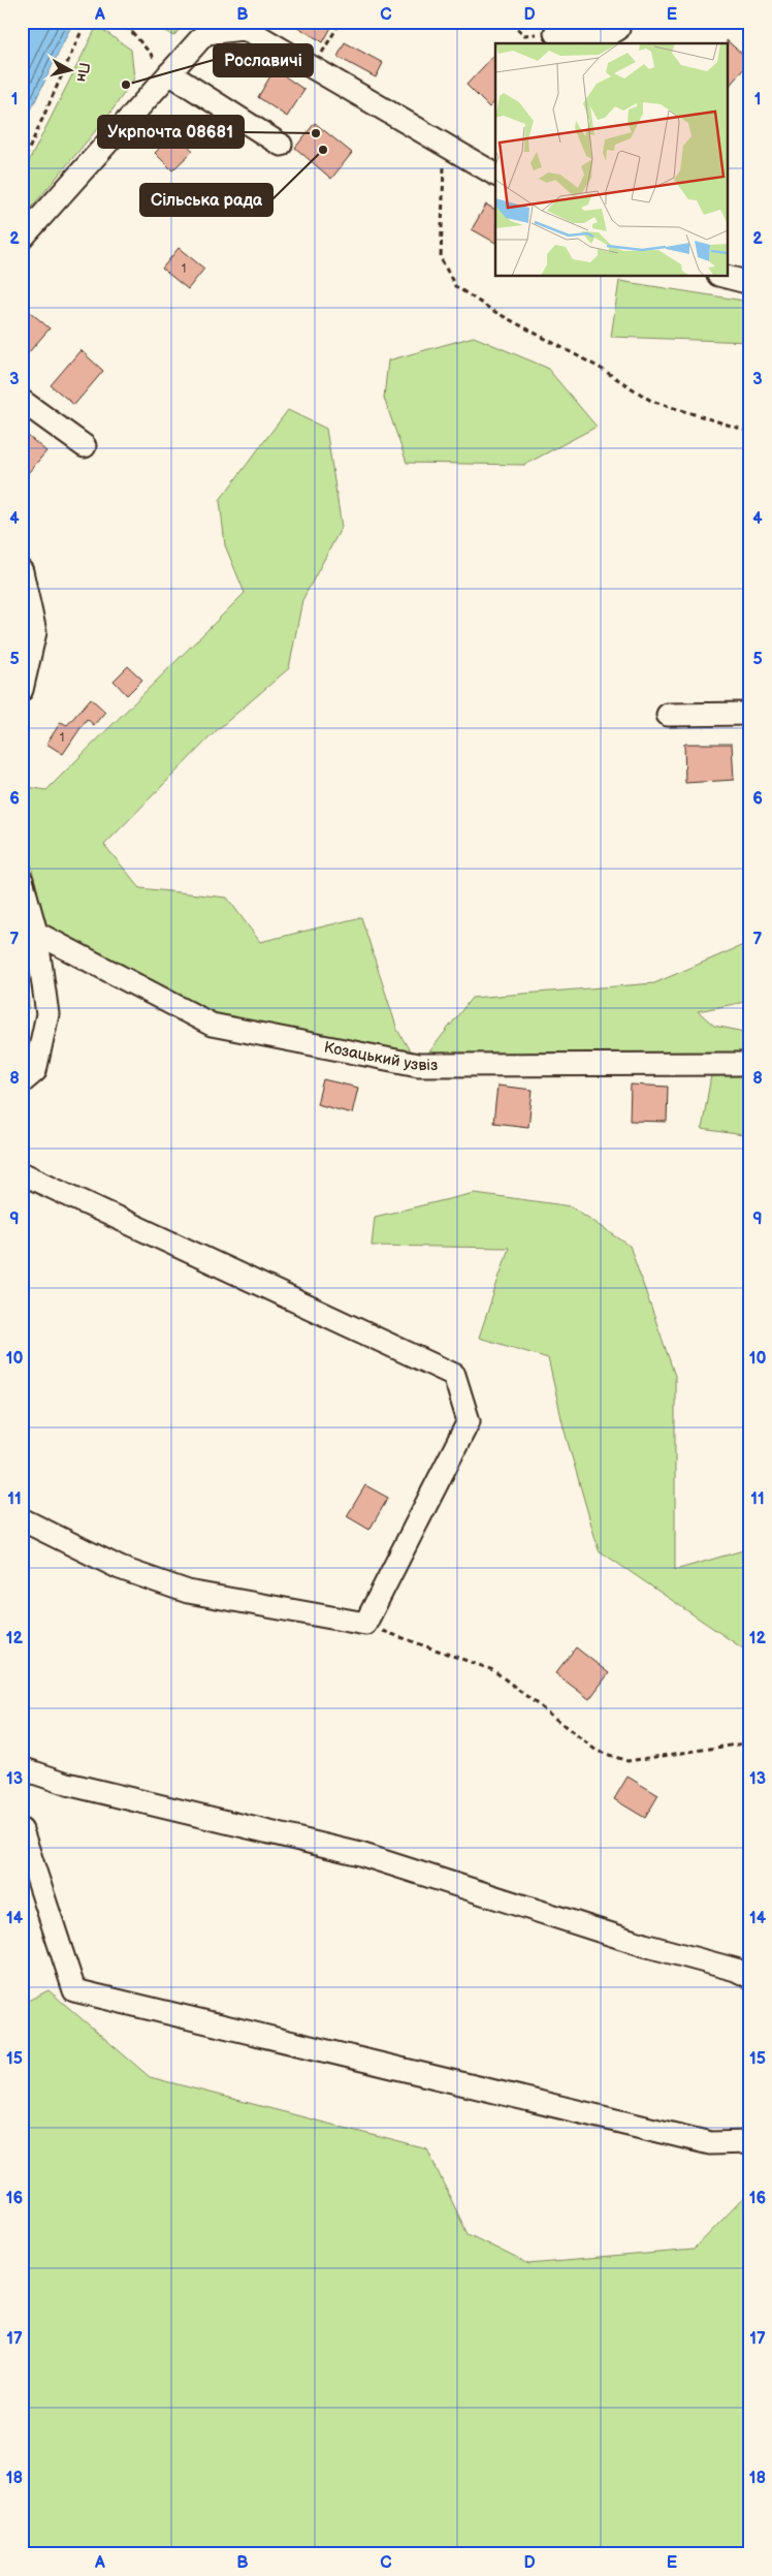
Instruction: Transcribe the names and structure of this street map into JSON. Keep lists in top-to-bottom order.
{
  "streets": {
    "street": ["Козацький узвіз"]
  },
  "places": ["Рославичі", "Укрпочта 08681", "Сільська рада"],
  "house_numbers": ["1", "1"],
  "north": "right",
  "grid": {
    "columns": [
      "A",
      "B",
      "C",
      "D",
      "E"
    ],
    "rows": [
      "1",
      "2",
      "3",
      "4",
      "5",
      "6",
      "7",
      "8",
      "9",
      "10",
      "11",
      "12",
      "13",
      "14",
      "15",
      "16",
      "17",
      "18"
    ]
  }
}
